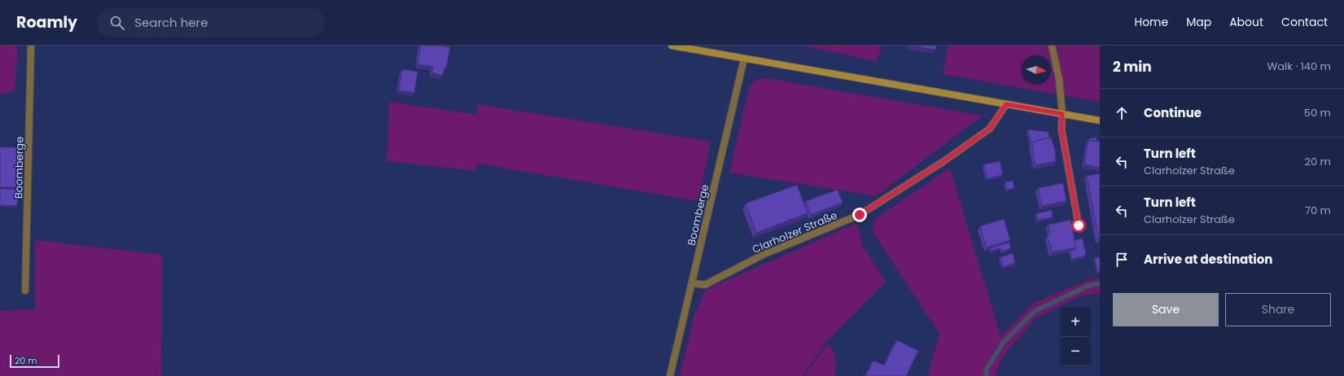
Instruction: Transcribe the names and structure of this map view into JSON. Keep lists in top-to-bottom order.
{
  "streets": {
    "street": ["Boomberge", "Clarholzer Straße"]
  },
  "crossings": [
    ["Boomberge", "Clarholzer Straße"]
  ],
  "scale_bar": "20 m",
  "north": "right",
  "page": {
    "header": "Roamly",
    "search": "Search here",
    "nav": [
      "Home",
      "Map",
      "About",
      "Contact"
    ],
    "heading": ["2 min", "Walk · 140 m"],
    "list": [
      ["Continue", "50 m"],
      ["Turn left", "Clarholzer Straße", "20 m"],
      ["Turn left", "Clarholzer Straße", "70 m"],
      "Arrive at destination"
    ],
    "buttons": ["Save", "Share"],
    "map_buttons": ["+", "−"],
    "scale": "20 m"
  }
}
